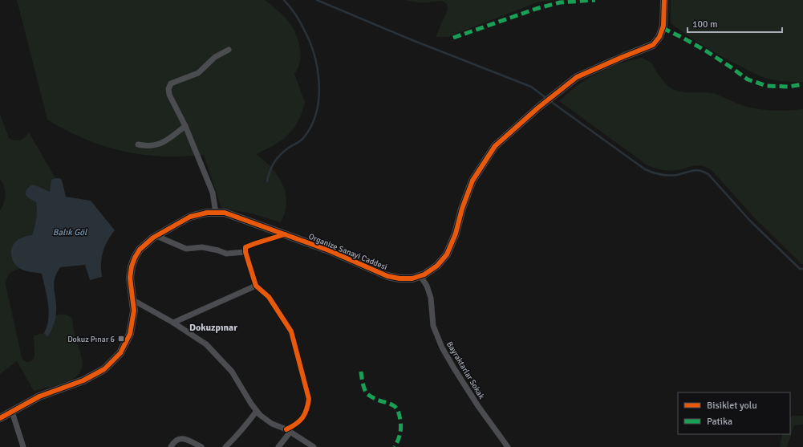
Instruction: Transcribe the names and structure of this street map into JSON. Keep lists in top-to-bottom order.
{
  "streets": {
    "street": ["Organize Sanayi Caddesi", "Bayraktarlar Sokak"]
  },
  "crossings": [
    ["Organize Sanayi Caddesi", "Bayraktarlar Sokak"]
  ],
  "districts": ["Dokuzpınar"],
  "water": ["Balık Göl"],
  "places": {
    "transit": ["Dokuz Pınar 6"]
  },
  "legend": ["Bisiklet yolu", "Patika"],
  "scale_bar": "100 m"
}
